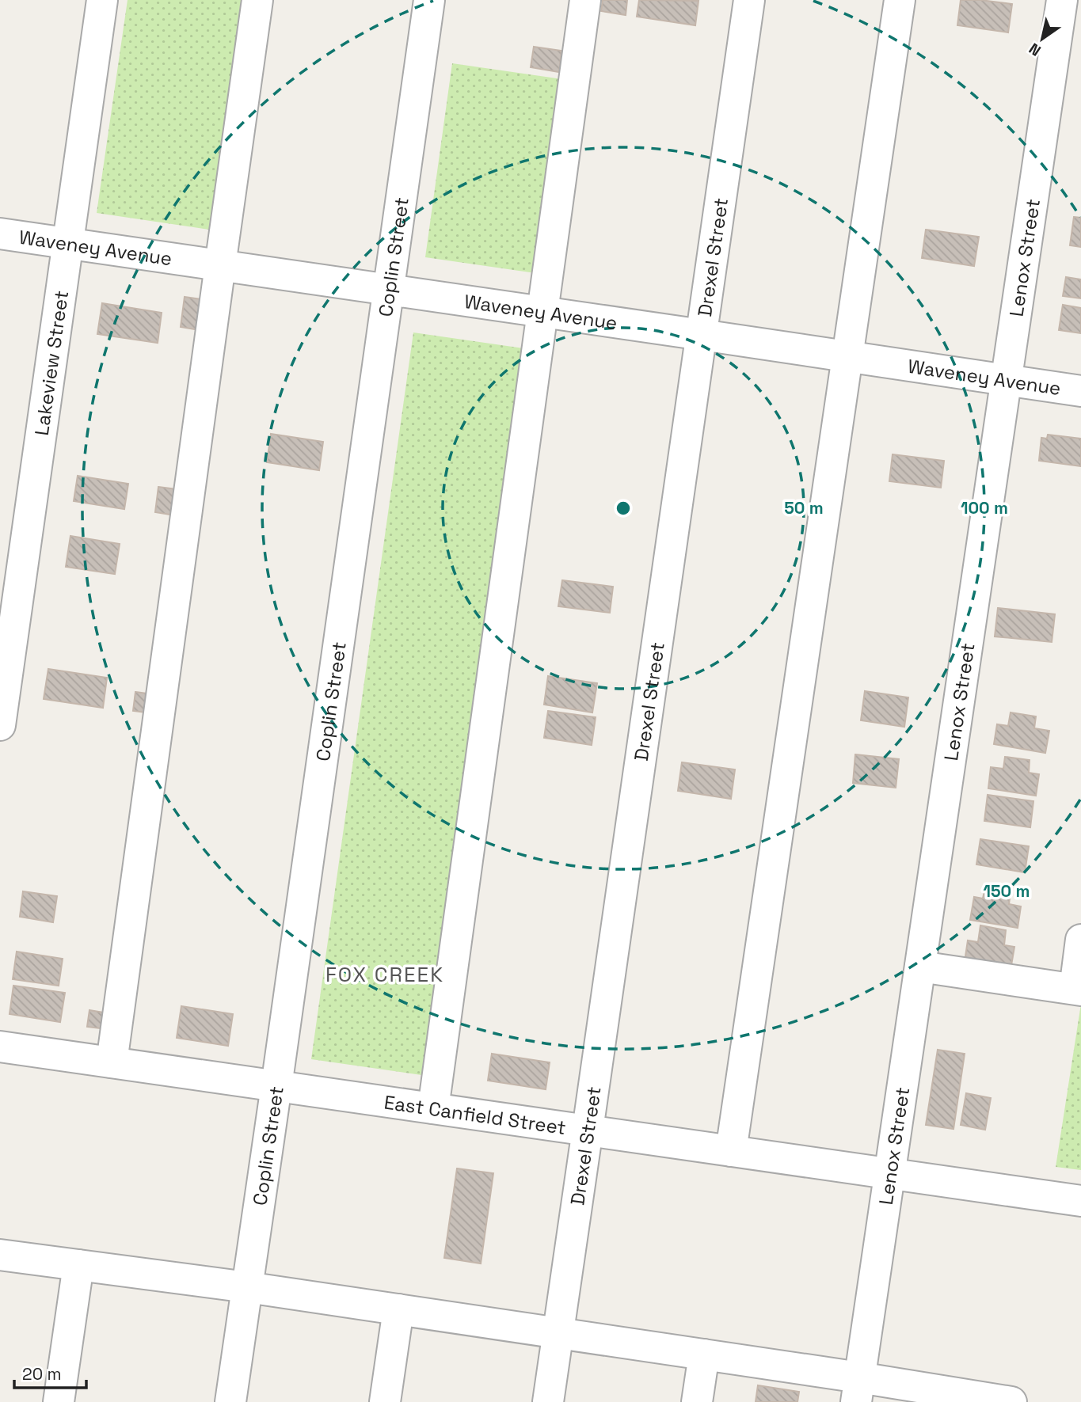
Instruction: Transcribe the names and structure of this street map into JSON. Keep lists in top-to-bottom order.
{
  "streets": {
    "street": [
      "Waveney Avenue",
      "Coplin Street",
      "Drexel Street",
      "Lenox Street",
      "Lakeview Street",
      "East Canfield Street"
    ]
  },
  "crossings": [
    ["Waveney Avenue", "Coplin Street"],
    ["Waveney Avenue", "Drexel Street"],
    ["Waveney Avenue", "Lenox Street"],
    ["Waveney Avenue", "Lakeview Street"],
    ["Coplin Street", "East Canfield Street"],
    ["Drexel Street", "East Canfield Street"],
    ["Lenox Street", "East Canfield Street"]
  ],
  "districts": ["FOX CREEK"],
  "scale_bar": "20 m",
  "north": "bottom left",
  "rings": ["50 m", "100 m", "150 m"]
}
